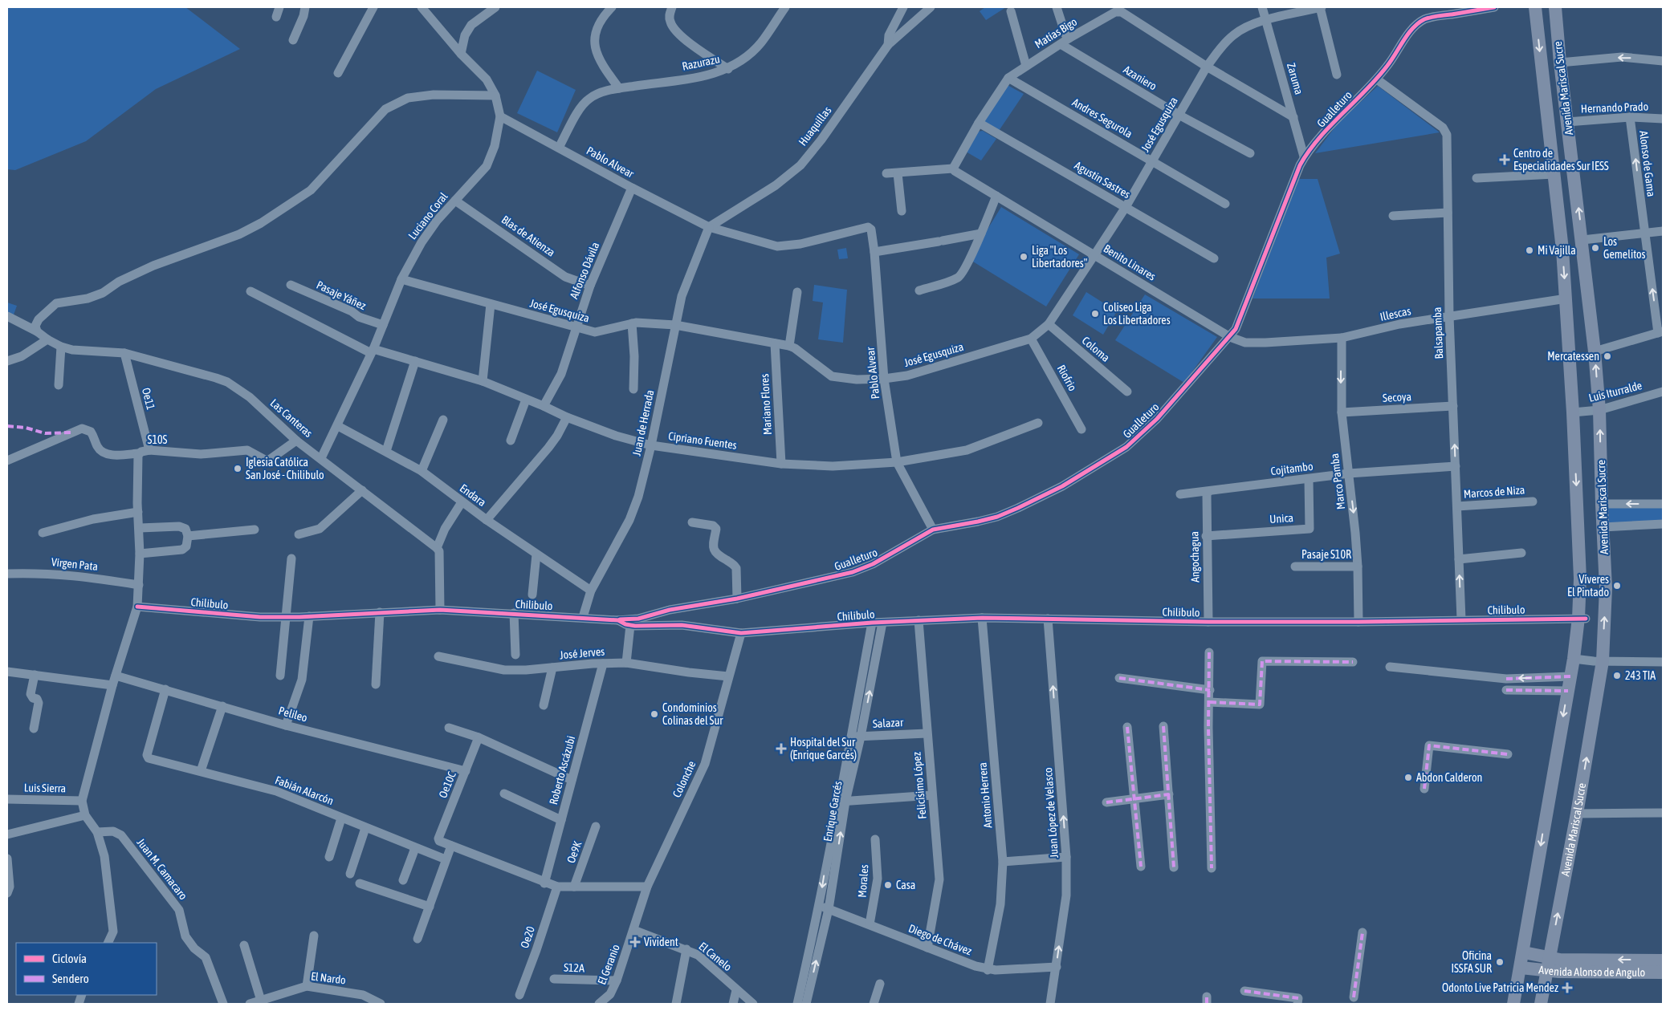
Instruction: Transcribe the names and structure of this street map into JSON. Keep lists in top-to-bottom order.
{
  "streets": {
    "main road": ["Avenida Mariscal Sucre", "Avenida Alonso de Angulo"],
    "street": [
      "Matías Bigo",
      "Razurazu",
      "Azaniero",
      "Zaruma",
      "Hernando Prado",
      "Gualleturo",
      "Andres Segurola",
      "José Egusquiza",
      "Huaquillas",
      "Pablo Alvear",
      "Alonso de Gama",
      "Agustin Sastres",
      "Luciano Coral",
      "Blas de Atienza",
      "Benito Linares",
      "Alfonso Dávila",
      "Pasaje Yáñez",
      "Illescas",
      "Balsapamba",
      "Coloma",
      "Riofrio",
      "Luis Iturralde",
      "Secoya",
      "Oe11",
      "Mariano Flores",
      "Las Canteras",
      "Juan de Herrada",
      "S10S",
      "Cipriano Fuentes",
      "Cojitambo",
      "Marco Pamba",
      "Marcos de Niza",
      "Endara",
      "Unica",
      "Pasaje S10R",
      "Angochagua",
      "Virgen Pata",
      "Chilibulo",
      "José Jerves",
      "Pelileo",
      "Salazar",
      "Roberto Ascázubi",
      "Colonche",
      "Oe10C",
      "Felicísimo López",
      "Luis Sierra",
      "Fabián Alarcón",
      "Antonio Herrera",
      "Enrique Garcés",
      "Juan López de Velasco",
      "Oe9K",
      "Juan M. Camacaro",
      "Morales",
      "Oe20",
      "Diego de Chávez",
      "El Canelo",
      "El Geranio",
      "S12A",
      "El Nardo"
    ]
  },
  "crossings": [
    ["Matías Bigo", "Azaniero"],
    ["Matías Bigo", "Zaruma"],
    ["Matías Bigo", "Andres Segurola"],
    ["Matías Bigo", "José Egusquiza"],
    ["Matías Bigo", "Agustin Sastres"],
    ["Matías Bigo", "Benito Linares"],
    ["Razurazu", "Pablo Alvear"],
    ["Azaniero", "José Egusquiza"],
    ["Zaruma", "Gualleturo"],
    ["Zaruma", "José Egusquiza"],
    ["Avenida Mariscal Sucre", "Hernando Prado"],
    ["Avenida Mariscal Sucre", "Illescas"],
    ["Avenida Mariscal Sucre", "Luis Iturralde"],
    ["Avenida Mariscal Sucre", "Chilibulo"],
    ["Avenida Mariscal Sucre", "Avenida Alonso de Angulo"],
    ["Hernando Prado", "Alonso de Gama"],
    ["Gualleturo", "Pablo Alvear"],
    ["Gualleturo", "Benito Linares"],
    ["Gualleturo", "Illescas"],
    ["Gualleturo", "Balsapamba"],
    ["Gualleturo", "Chilibulo"],
    ["Andres Segurola", "José Egusquiza"],
    ["José Egusquiza", "Pablo Alvear"],
    ["José Egusquiza", "Agustin Sastres"],
    ["José Egusquiza", "Luciano Coral"],
    ["José Egusquiza", "Benito Linares"],
    ["José Egusquiza", "Alfonso Dávila"],
    ["José Egusquiza", "Coloma"],
    ["José Egusquiza", "Riofrio"],
    ["José Egusquiza", "Mariano Flores"],
    ["José Egusquiza", "Juan de Herrada"],
    ["Huaquillas", "Pablo Alvear"],
    ["Huaquillas", "Juan de Herrada"],
    ["Pablo Alvear", "Luciano Coral"],
    ["Pablo Alvear", "Alfonso Dávila"],
    ["Pablo Alvear", "Juan de Herrada"],
    ["Pablo Alvear", "Cipriano Fuentes"],
    ["Luciano Coral", "Blas de Atienza"],
    ["Luciano Coral", "Pasaje Yáñez"],
    ["Luciano Coral", "Las Canteras"],
    ["Luciano Coral", "Cipriano Fuentes"],
    ["Luciano Coral", "Endara"],
    ["Blas de Atienza", "Alfonso Dávila"],
    ["Benito Linares", "Illescas"],
    ["Alfonso Dávila", "Cipriano Fuentes"],
    ["Illescas", "Balsapamba"],
    ["Illescas", "Marco Pamba"],
    ["Balsapamba", "Secoya"],
    ["Balsapamba", "Cojitambo"],
    ["Balsapamba", "Marcos de Niza"],
    ["Balsapamba", "Chilibulo"],
    ["Secoya", "Marco Pamba"],
    ["Oe11", "Las Canteras"],
    ["Oe11", "S10S"],
    ["Mariano Flores", "Cipriano Fuentes"],
    ["Las Canteras", "S10S"],
    ["Juan de Herrada", "Cipriano Fuentes"],
    ["Juan de Herrada", "Endara"],
    ["Juan de Herrada", "Chilibulo"],
    ["S10S", "Virgen Pata"],
    ["S10S", "Chilibulo"],
    ["S10S", "Pelileo"],
    ["S10S", "Luis Sierra"],
    ["Cojitambo", "Marco Pamba"],
    ["Cojitambo", "Unica"],
    ["Cojitambo", "Angochagua"],
    ["Marco Pamba", "Pasaje S10R"],
    ["Marco Pamba", "Chilibulo"],
    ["Unica", "Angochagua"],
    ["Angochagua", "Chilibulo"],
    ["Chilibulo", "Colonche"],
    ["Chilibulo", "Felicísimo López"],
    ["Chilibulo", "Antonio Herrera"],
    ["Chilibulo", "Enrique Garcés"],
    ["Chilibulo", "Juan López de Velasco"],
    ["José Jerves", "Roberto Ascázubi"],
    ["José Jerves", "Colonche"],
    ["Pelileo", "Oe10C"],
    ["Pelileo", "Fabián Alarcón"],
    ["Salazar", "Felicísimo López"],
    ["Salazar", "Enrique Garcés"],
    ["Colonche", "El Canelo"],
    ["Colonche", "El Geranio"],
    ["Felicísimo López", "Diego de Chávez"],
    ["Antonio Herrera", "Diego de Chávez"],
    ["Enrique Garcés", "Diego de Chávez"],
    ["Juan López de Velasco", "Diego de Chávez"],
    ["Morales", "Diego de Chávez"],
    ["El Canelo", "El Geranio"],
    ["El Geranio", "S12A"]
  ],
  "one_way": ["Alonso de Gama", "Marco Pamba"],
  "places": {
    "health": [
      "Centro de Especialidades Sur IESS",
      "Hospital del Sur (Enrique Garcés)",
      "Vivident",
      "Odonto Live Patricia Mendez"
    ],
    "other": [
      "Los Gemelitos",
      "Mi Vajilla",
      "Liga \"Los Libertadores\"",
      "Coliseo Liga Los Libertadores",
      "Mercatessen",
      "Iglesia Católica San José - Chilibulo",
      "Víveres El Pintado",
      "243 TIA",
      "Condominios Colinas del Sur",
      "Abdon Calderon",
      "Casa",
      "Oficina ISSFA SUR"
    ]
  },
  "legend": ["Ciclovía", "Sendero"]
}
